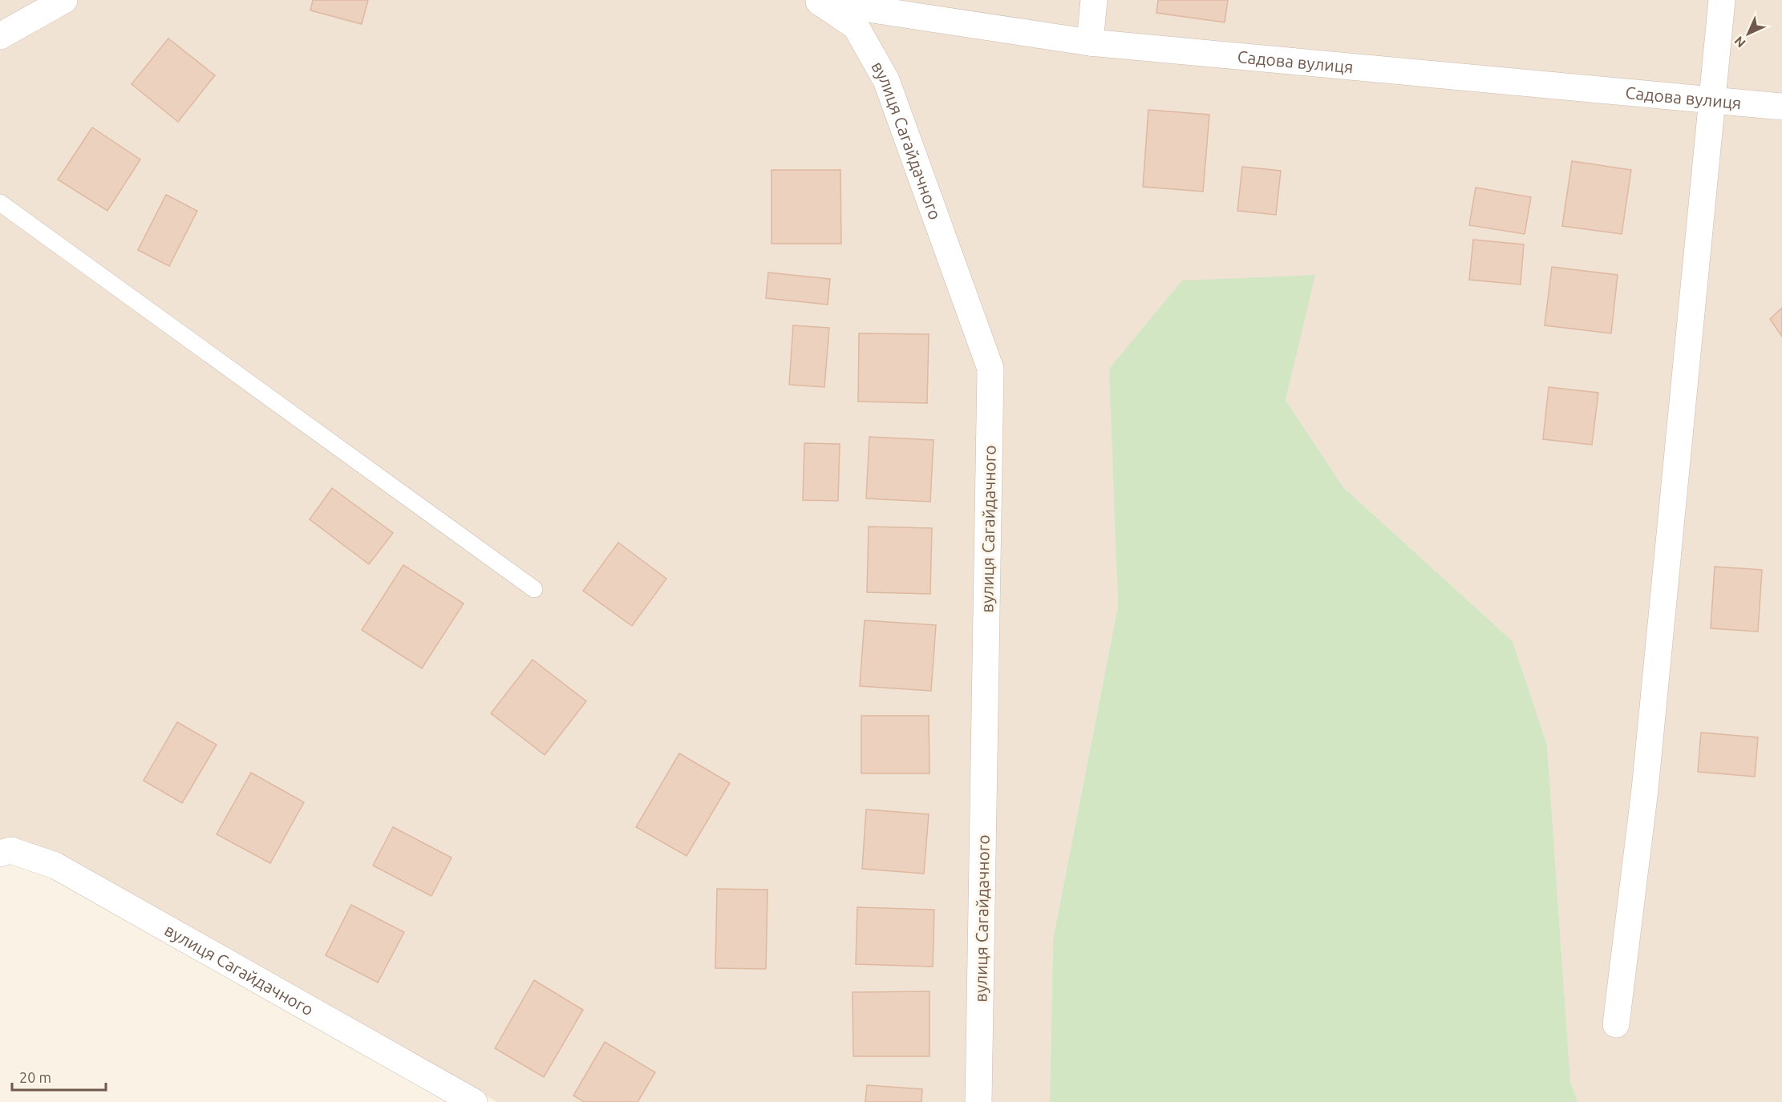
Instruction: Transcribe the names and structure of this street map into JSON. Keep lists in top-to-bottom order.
{
  "streets": {
    "street": ["Садова вулиця", "вулиця Сагайдачного"]
  },
  "crossings": [
    ["Садова вулиця", "вулиця Сагайдачного"]
  ],
  "scale_bar": "20 m",
  "north": "bottom left"
}
